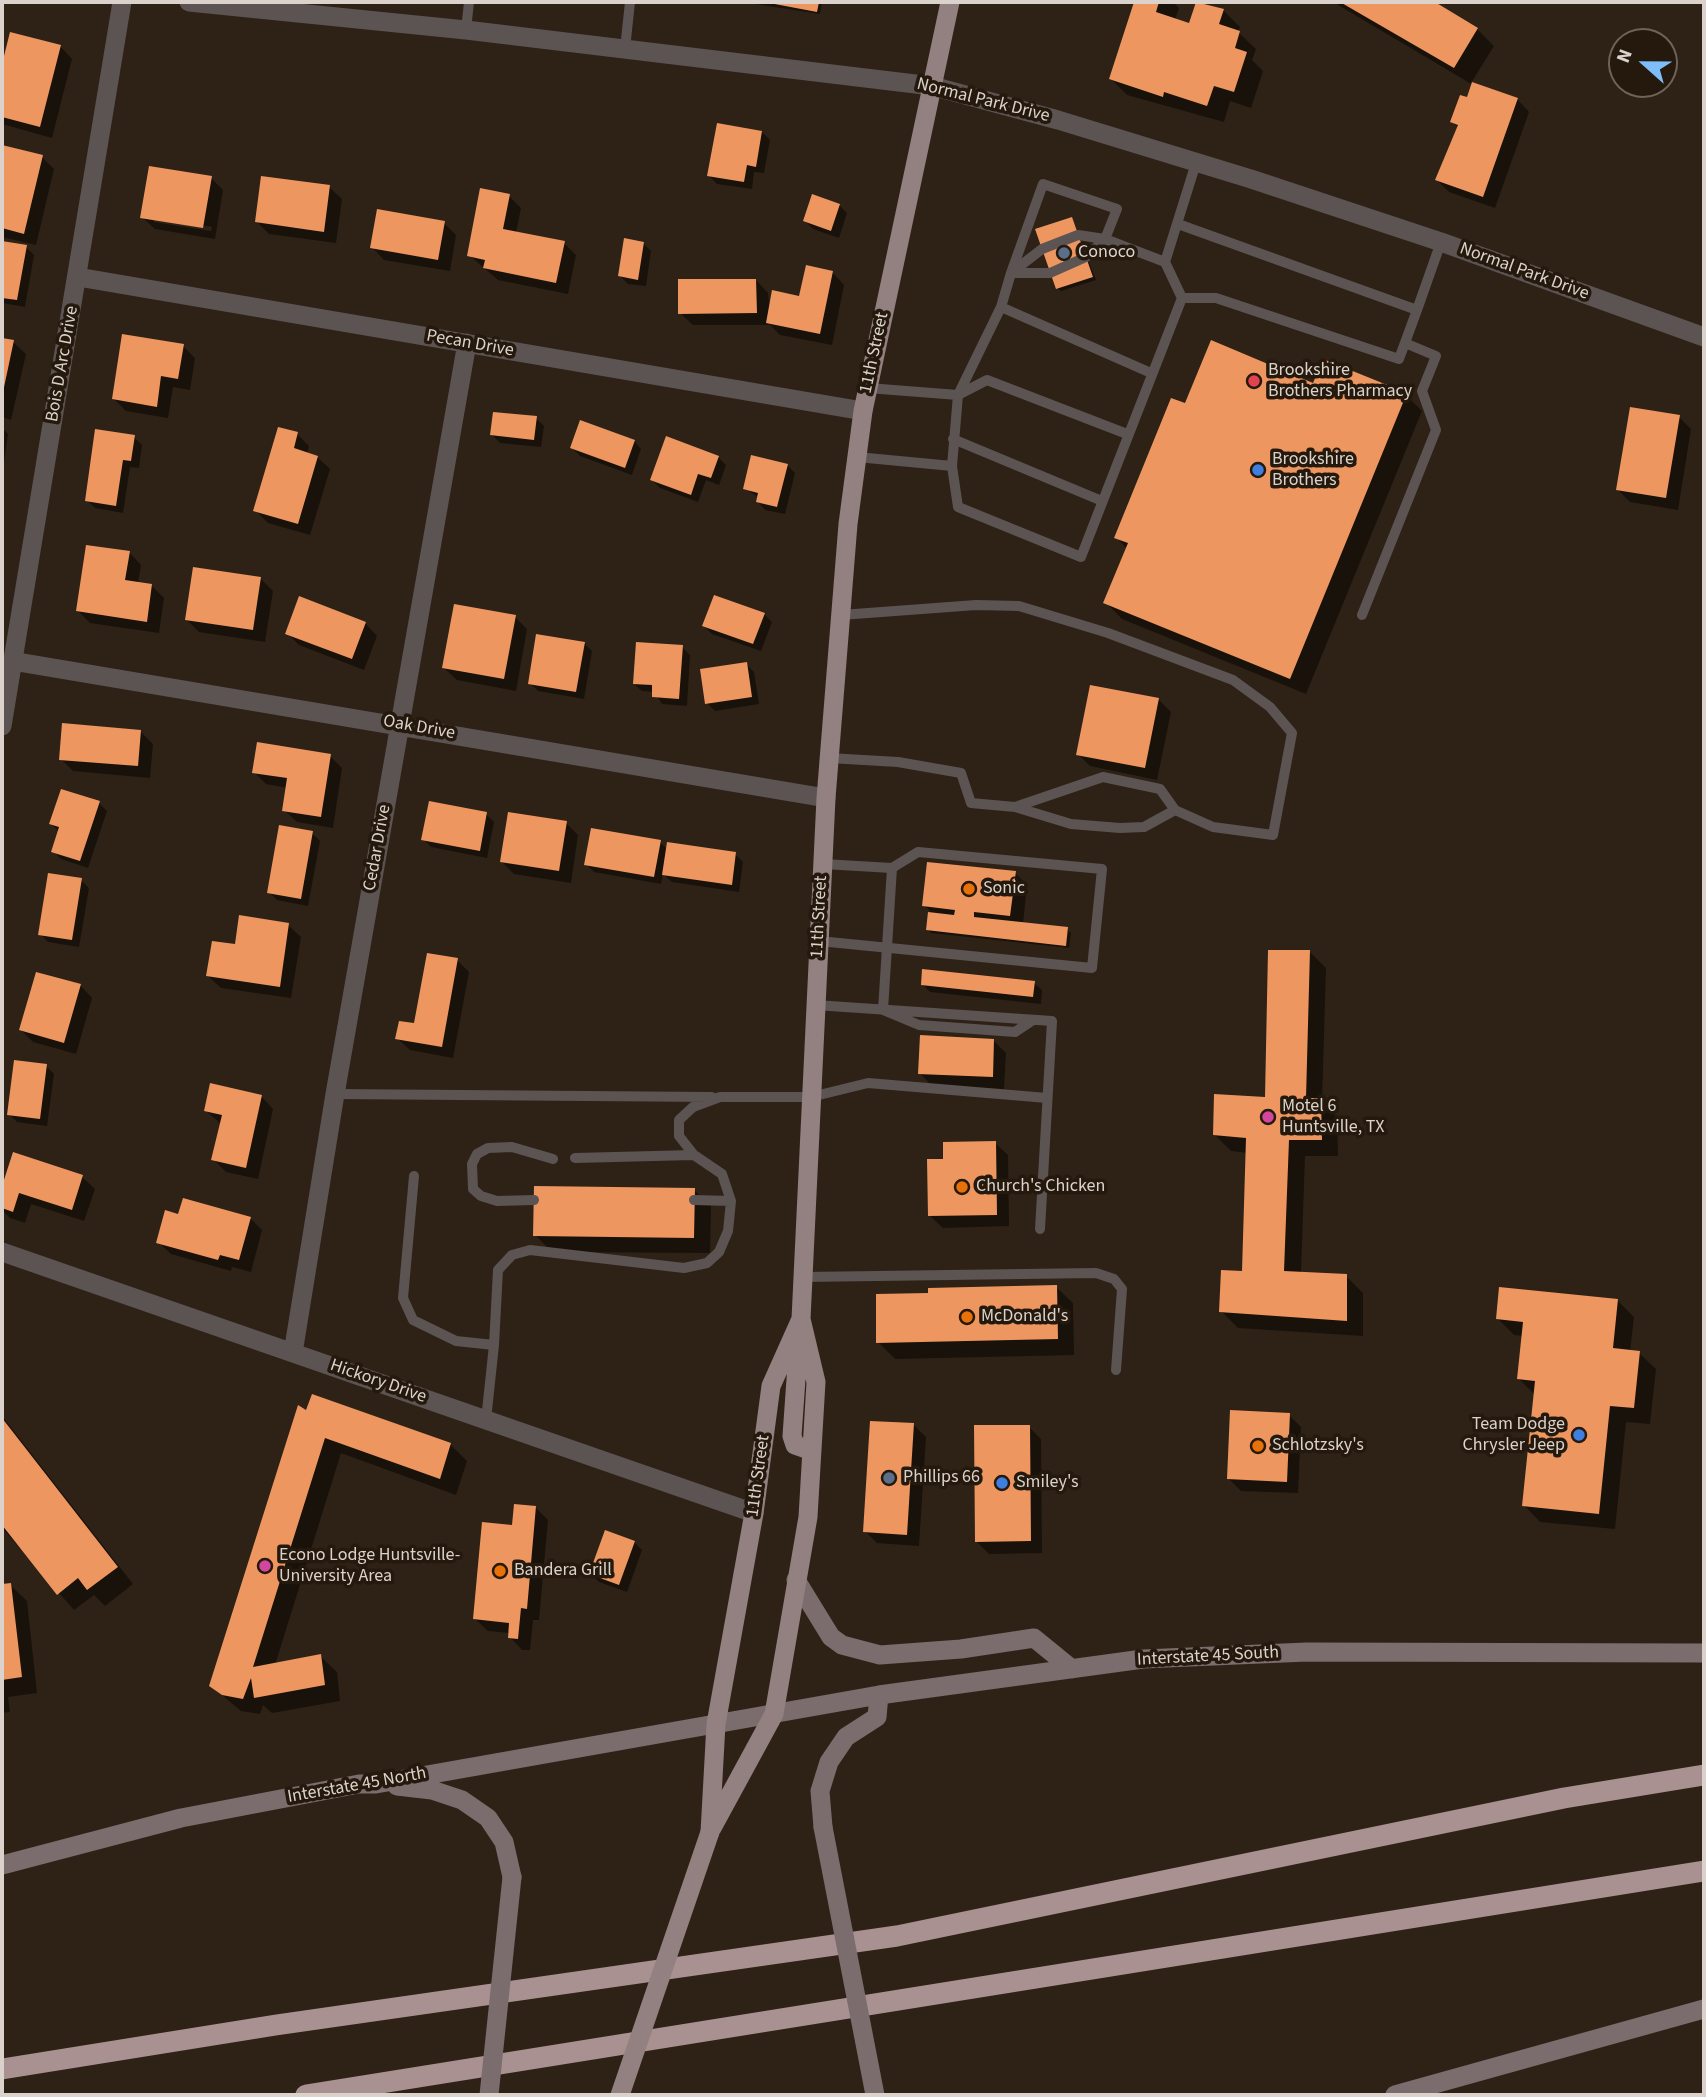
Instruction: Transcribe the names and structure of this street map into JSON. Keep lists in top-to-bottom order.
{
  "streets": {
    "main road": ["11th Street", "Interstate 45 South", "Interstate 45 North"],
    "street": [
      "Normal Park Drive",
      "Pecan Drive",
      "Bois D Arc Drive",
      "Oak Drive",
      "Cedar Drive",
      "Hickory Drive"
    ]
  },
  "crossings": [
    ["Normal Park Drive", "11th Street"],
    ["Pecan Drive", "11th Street"],
    ["Pecan Drive", "Bois D Arc Drive"],
    ["Pecan Drive", "Cedar Drive"],
    ["11th Street", "Oak Drive"],
    ["11th Street", "Hickory Drive"],
    ["11th Street", "Interstate 45 South"],
    ["11th Street", "Interstate 45 North"],
    ["Bois D Arc Drive", "Oak Drive"],
    ["Oak Drive", "Cedar Drive"],
    ["Cedar Drive", "Hickory Drive"],
    ["Interstate 45 South", "Interstate 45 North"]
  ],
  "places": [
    "Conoco",
    "Brookshire Brothers Pharmacy",
    "Brookshire Brothers",
    "Sonic",
    "Motel 6 Huntsville, TX",
    "Church's Chicken",
    "McDonald's",
    "Team Dodge Chrysler Jeep",
    "Schlotzsky's",
    "Phillips 66",
    "Smiley's",
    "Econo Lodge Huntsville- University Area",
    "Bandera Grill"
  ],
  "north": "left"
}
